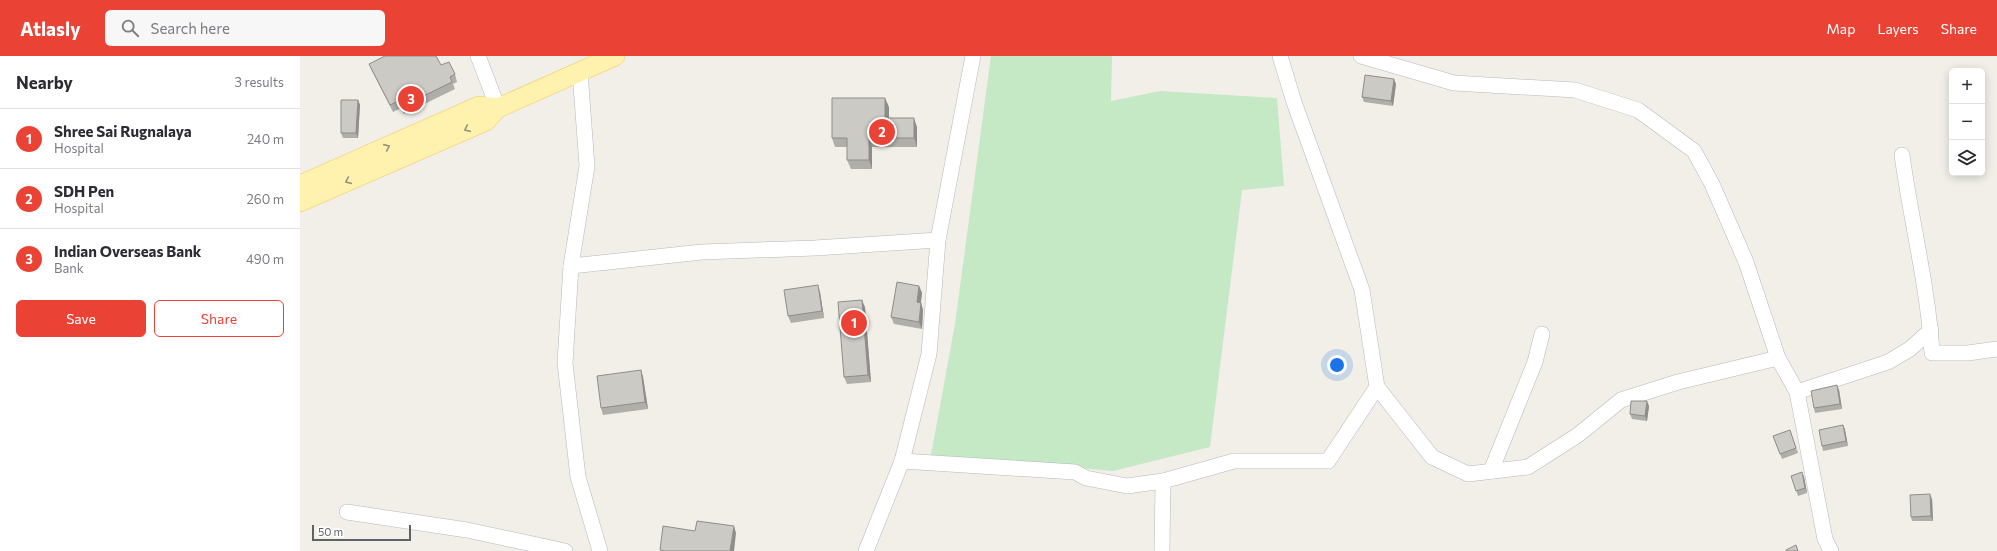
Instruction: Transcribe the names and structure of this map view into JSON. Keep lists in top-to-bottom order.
{
  "scale_bar": "50 m",
  "page": {
    "header": "Atlasly",
    "search": "Search here",
    "nav": ["Map", "Layers", "Share"],
    "heading": ["Nearby", "3 results"],
    "map_buttons": ["+", "−"],
    "pins": ["3", "2", "1"],
    "list": [
      {
        "mark": "1",
        "name": "Shree Sai Rugnalaya",
        "note": "Hospital",
        "value": "240 m"
      },
      {
        "mark": "2",
        "name": "SDH Pen",
        "note": "Hospital",
        "value": "260 m"
      },
      {
        "mark": "3",
        "name": "Indian Overseas Bank",
        "note": "Bank",
        "value": "490 m"
      }
    ],
    "buttons": ["Save", "Share"],
    "scale": "50 m"
  }
}
